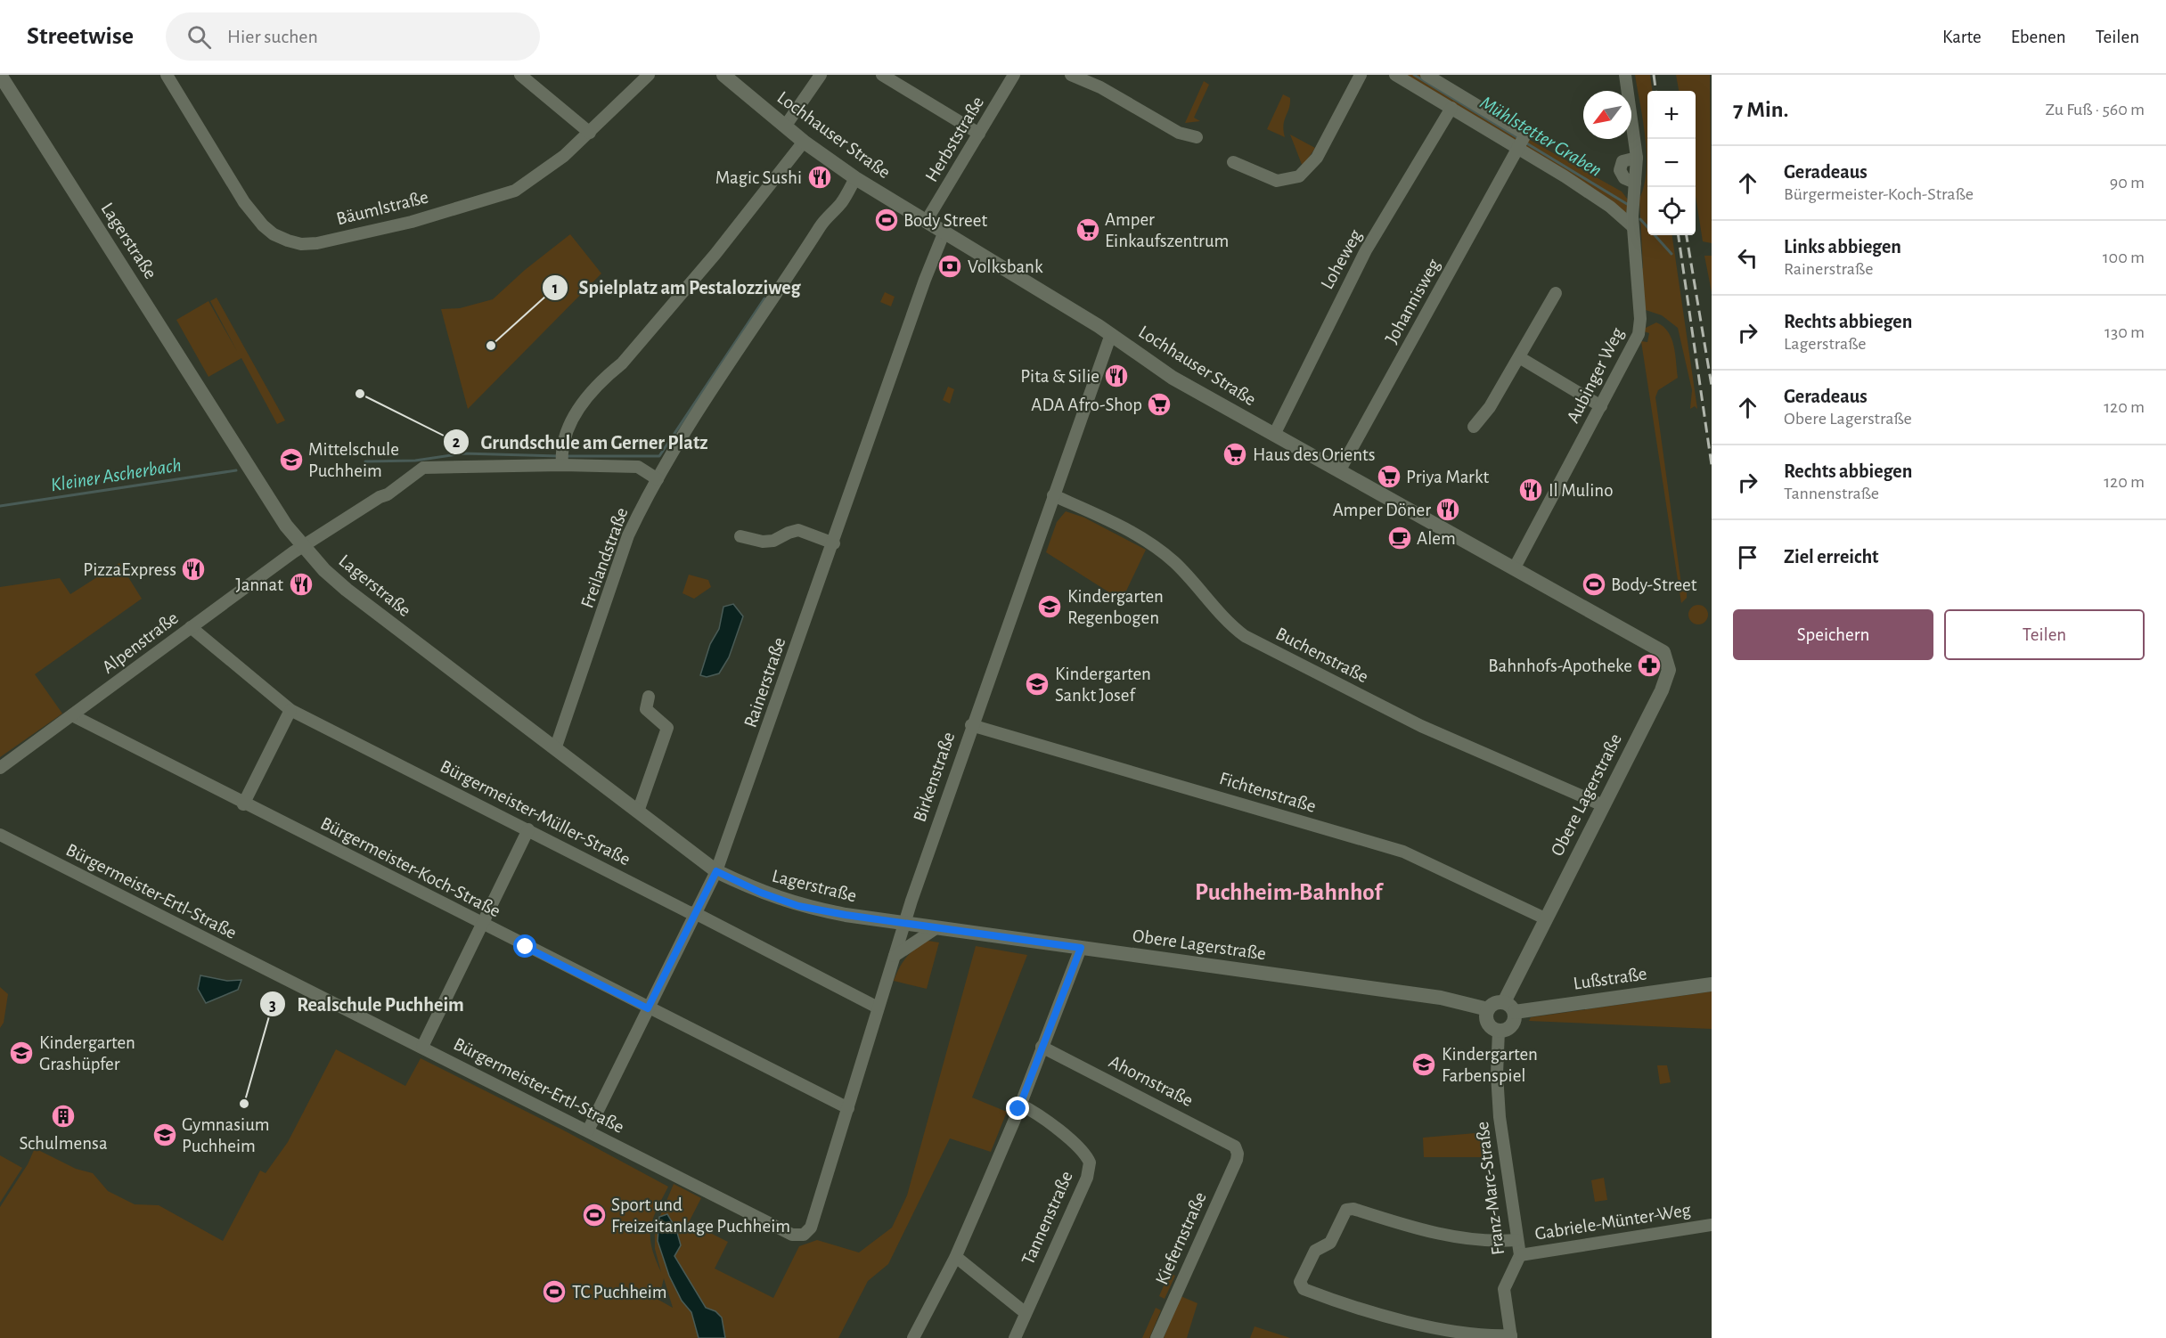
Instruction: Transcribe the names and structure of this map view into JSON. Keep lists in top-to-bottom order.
{
  "streets": {
    "street": [
      "Lochhauser Straße",
      "Herbststraße",
      "Bäumlstraße",
      "Lagerstraße",
      "Loheweg",
      "Johannisweg",
      "Aubinger Weg",
      "Freilandstraße",
      "Alpenstraße",
      "Buchenstraße",
      "Rainerstraße",
      "Birkenstraße",
      "Fichtenstraße",
      "Obere Lagerstraße",
      "Bürgermeister-Müller-Straße",
      "Bürgermeister-Koch-Straße",
      "Bürgermeister-Ertl-Straße",
      "Lußstraße",
      "Ahornstraße",
      "Franz-Marc-Straße",
      "Tannenstraße",
      "Gabriele-Münter-Weg",
      "Kiefernstraße"
    ]
  },
  "crossings": [
    ["Lochhauser Straße", "Herbststraße"],
    ["Lochhauser Straße", "Loheweg"],
    ["Lochhauser Straße", "Johannisweg"],
    ["Lochhauser Straße", "Aubinger Weg"],
    ["Lochhauser Straße", "Freilandstraße"],
    ["Lochhauser Straße", "Rainerstraße"],
    ["Lochhauser Straße", "Birkenstraße"],
    ["Lochhauser Straße", "Obere Lagerstraße"],
    ["Lagerstraße", "Freilandstraße"],
    ["Lagerstraße", "Alpenstraße"],
    ["Lagerstraße", "Rainerstraße"],
    ["Lagerstraße", "Birkenstraße"],
    ["Lagerstraße", "Obere Lagerstraße"],
    ["Freilandstraße", "Alpenstraße"],
    ["Alpenstraße", "Bürgermeister-Müller-Straße"],
    ["Alpenstraße", "Bürgermeister-Koch-Straße"],
    ["Buchenstraße", "Birkenstraße"],
    ["Buchenstraße", "Obere Lagerstraße"],
    ["Rainerstraße", "Bürgermeister-Müller-Straße"],
    ["Rainerstraße", "Bürgermeister-Koch-Straße"],
    ["Rainerstraße", "Bürgermeister-Ertl-Straße"],
    ["Birkenstraße", "Fichtenstraße"],
    ["Birkenstraße", "Obere Lagerstraße"],
    ["Birkenstraße", "Bürgermeister-Müller-Straße"],
    ["Birkenstraße", "Bürgermeister-Koch-Straße"],
    ["Birkenstraße", "Bürgermeister-Ertl-Straße"],
    ["Fichtenstraße", "Obere Lagerstraße"],
    ["Obere Lagerstraße", "Lußstraße"],
    ["Obere Lagerstraße", "Franz-Marc-Straße"],
    ["Lußstraße", "Franz-Marc-Straße"],
    ["Ahornstraße", "Kiefernstraße"],
    ["Franz-Marc-Straße", "Gabriele-Münter-Weg"]
  ],
  "districts": ["Puchheim-Bahnhof"],
  "water": ["Mühlstetter Graben", "Kleiner Ascherbach"],
  "places": {
    "restaurant": [
      "Magic Sushi",
      "Pita & Silie",
      "Il Mulino",
      "Amper Döner",
      "PizzaExpress",
      "Jannat"
    ],
    "sports": [
      "Body Street",
      "Body-Street",
      "Sport und Freizeitanlage Puchheim",
      "TC Puchheim"
    ],
    "supermarket": [
      "Amper Einkaufszentrum",
      "ADA Afro-Shop",
      "Haus des Orients",
      "Priya Markt"
    ],
    "bank": ["Volksbank"],
    "other": ["Spielplatz am Pestalozziweg", "Grundschule am Gerner Platz", "Realschule Puchheim"],
    "school or university": [
      "Mittelschule Puchheim",
      "Kindergarten Regenbogen",
      "Kindergarten Sankt Josef",
      "Kindergarten Grashüpfer",
      "Kindergarten Farbenspiel",
      "Gymnasium Puchheim"
    ],
    "cafe": ["Alem"],
    "pharmacy": ["Bahnhofs-Apotheke"],
    "building": ["Schulmensa"]
  },
  "north": "bottom left",
  "page": {
    "header": "Streetwise",
    "search": "Hier suchen",
    "nav": ["Karte", "Ebenen", "Teilen"],
    "heading": ["7 Min.", "Zu Fuß · 560 m"],
    "map_buttons": ["+", "−"],
    "list": [
      ["Geradeaus", "Bürgermeister-Koch-Straße", "90 m"],
      ["Links abbiegen", "Rainerstraße", "100 m"],
      ["Rechts abbiegen", "Lagerstraße", "130 m"],
      ["Geradeaus", "Obere Lagerstraße", "120 m"],
      ["Rechts abbiegen", "Tannenstraße", "120 m"],
      "Ziel erreicht"
    ],
    "buttons": ["Speichern", "Teilen"]
  }
}
